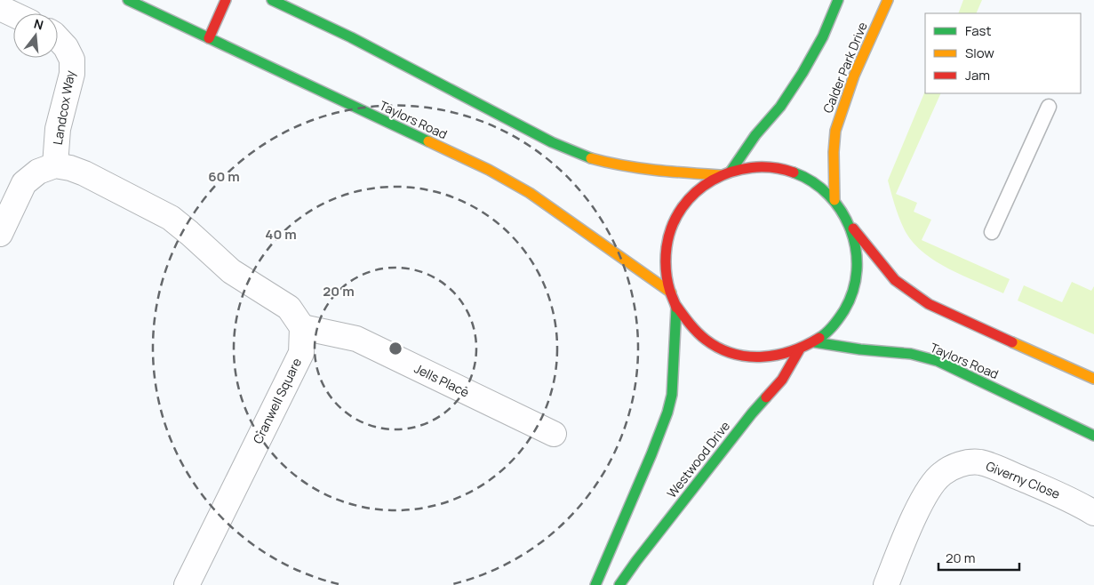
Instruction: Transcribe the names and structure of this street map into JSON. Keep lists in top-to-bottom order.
{
  "streets": {
    "main road": ["Calder Park Drive", "Taylors Road", "Westwood Drive"],
    "street": [
      "Landcox Way",
      "Jells Place",
      "Cranwell Square",
      "Giverny Close"
    ]
  },
  "crossings": [
    ["Jells Place", "Cranwell Square"]
  ],
  "legend": ["Fast", "Slow", "Jam"],
  "scale_bar": "20 m",
  "north": "top",
  "rings": ["60 m", "40 m", "20 m"]
}
